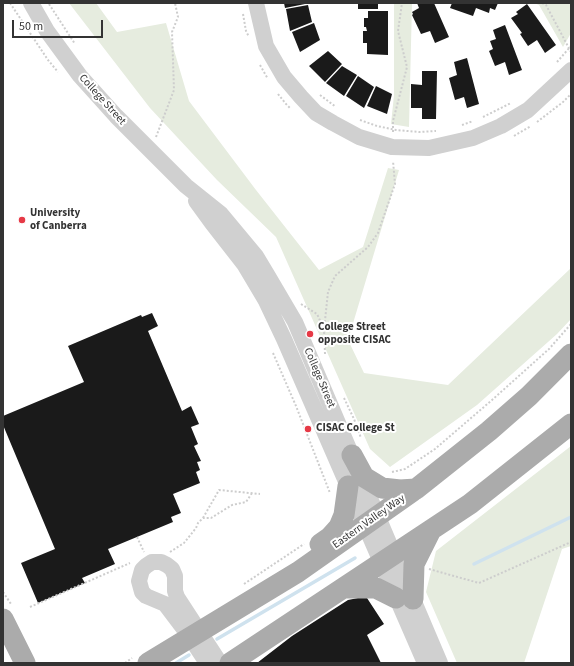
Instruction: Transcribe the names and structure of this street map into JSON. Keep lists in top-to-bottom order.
{
  "streets": {
    "main road": ["Eastern Valley Way"],
    "street": ["College Street"]
  },
  "crossings": [
    ["College Street", "Eastern Valley Way"]
  ],
  "places": ["University of Canberra", "College Street opposite CISAC", "CISAC College St"],
  "scale_bar": "50 m"
}
